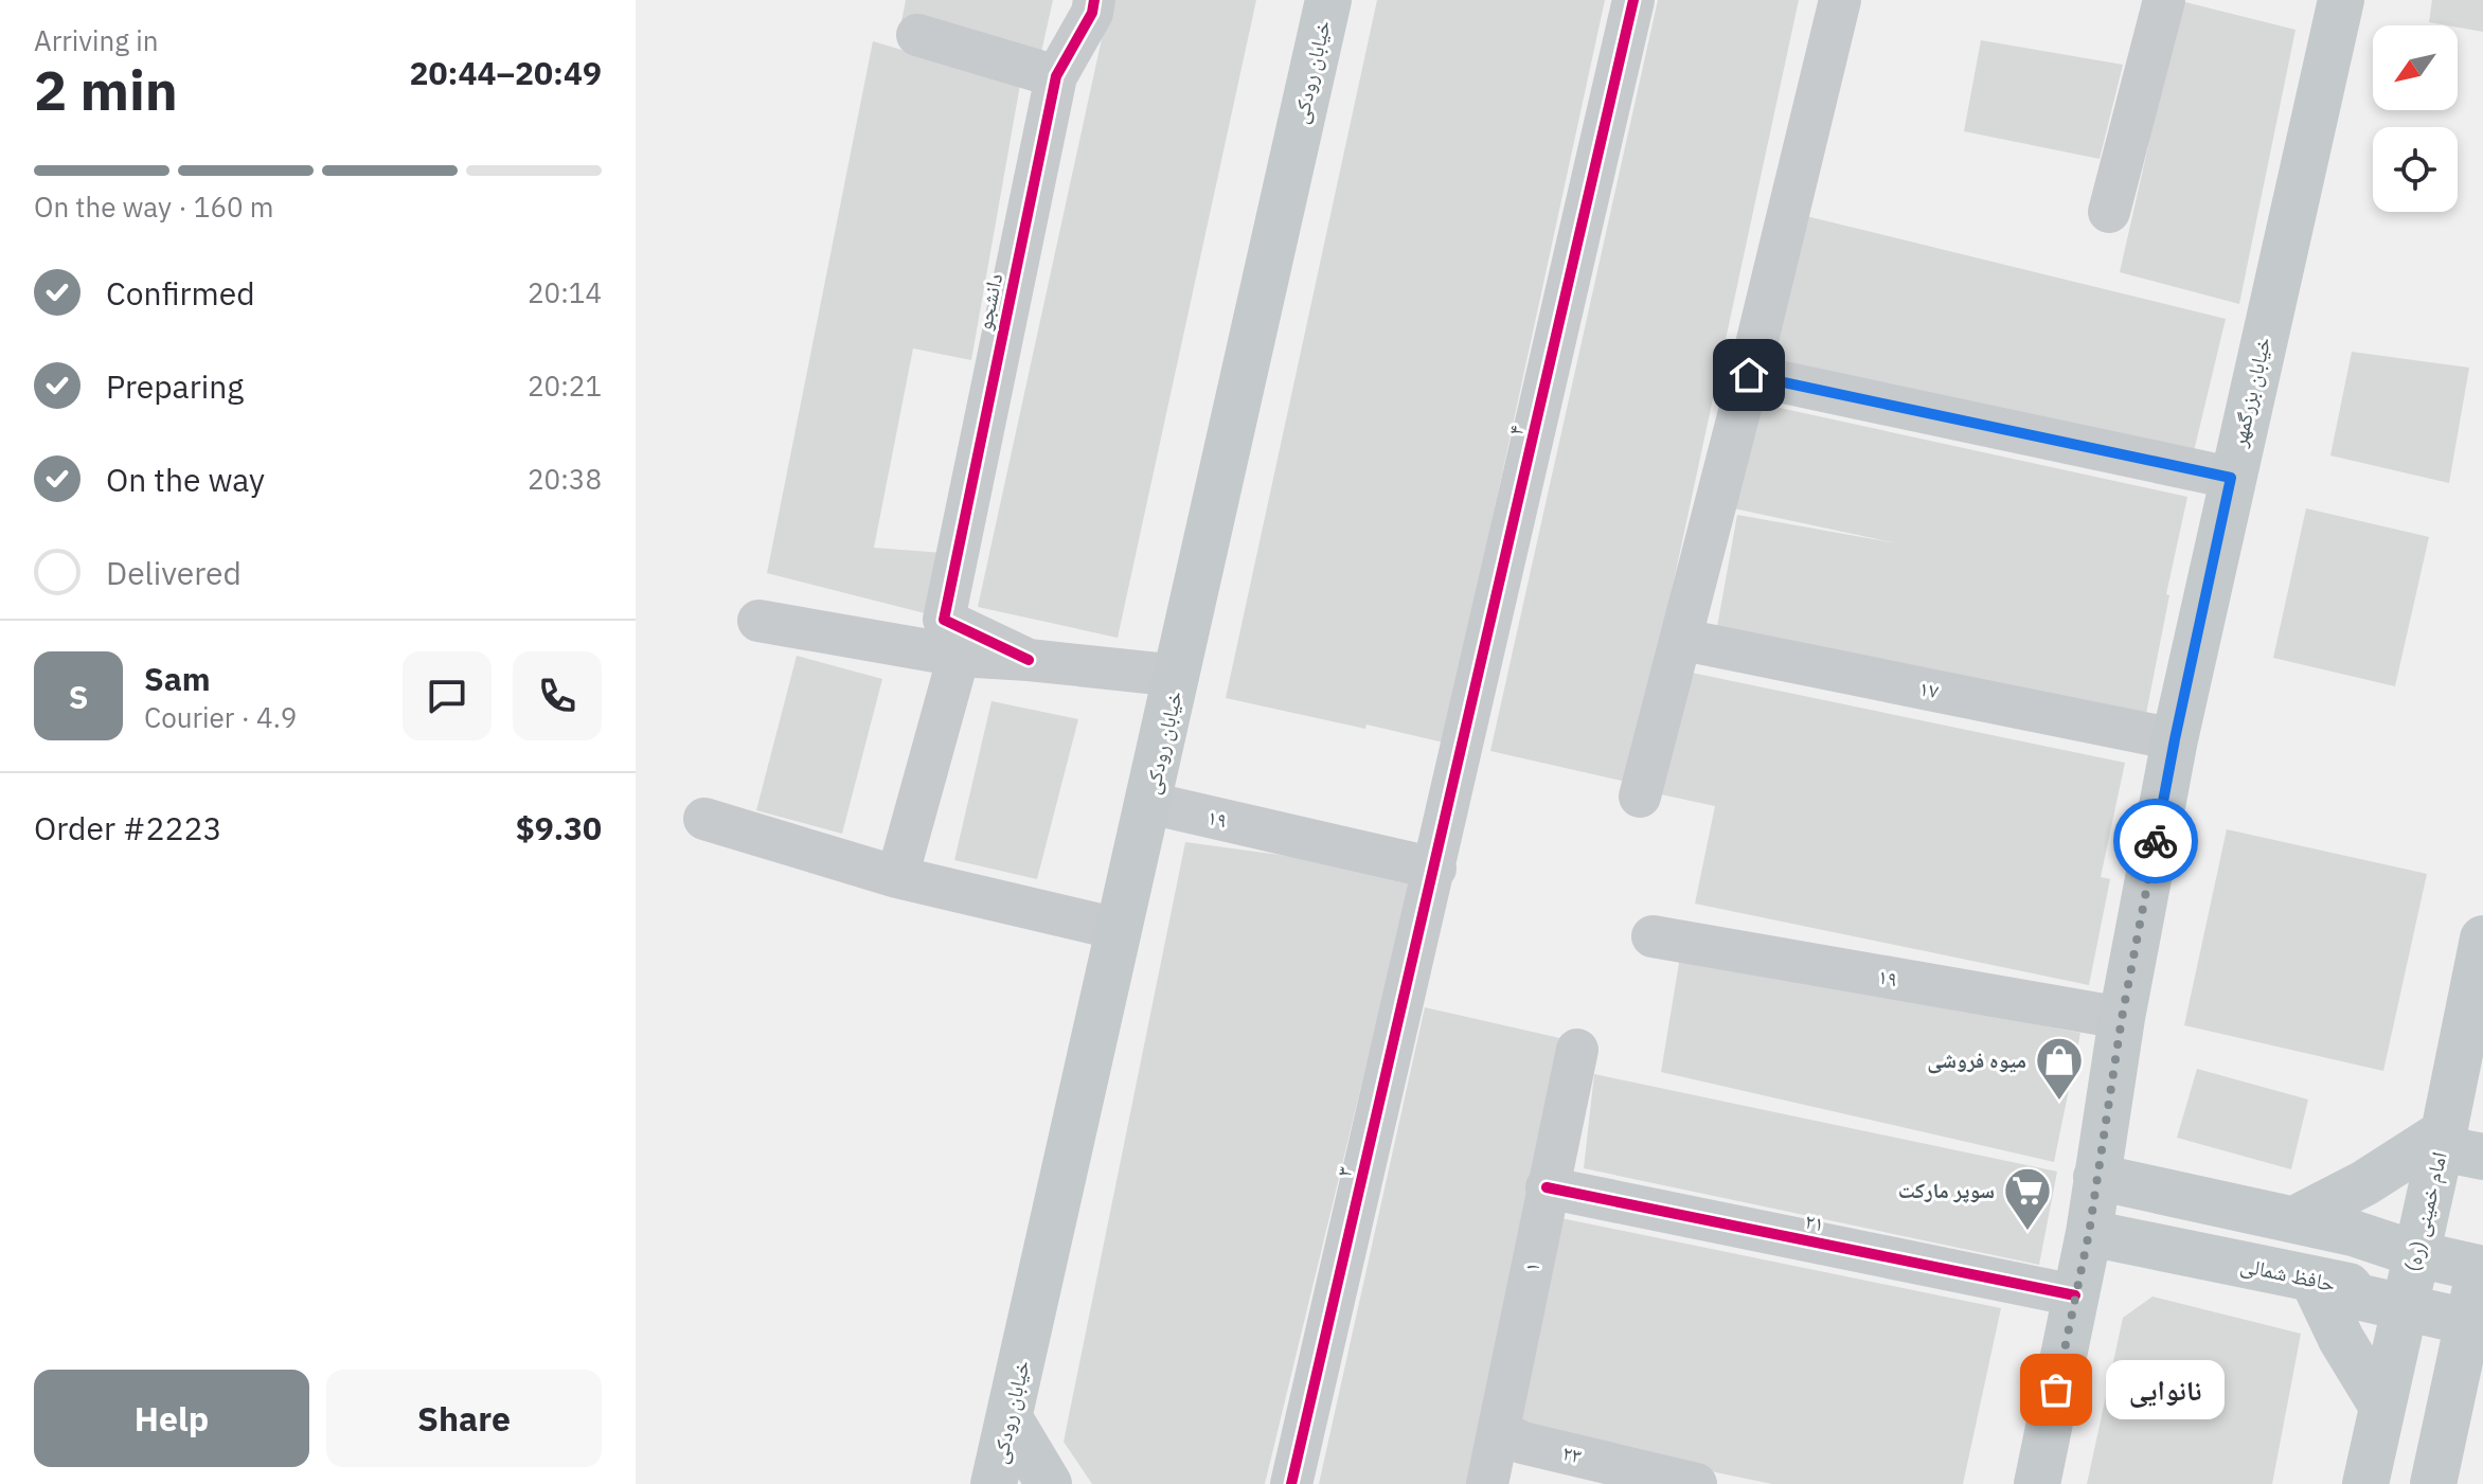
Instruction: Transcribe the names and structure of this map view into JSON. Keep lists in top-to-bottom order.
{
  "streets": {
    "main road": [
      "خیابان رودکی",
      "خیابان بزرگمهر",
      "امام خمینی (ره)",
      "حافظ شمالی"
    ],
    "street": [
      "دانشجو",
      "۴",
      "۱۷",
      "۱۹",
      "۳",
      "۲۱",
      "۱",
      "۲۳"
    ]
  },
  "crossings": [
    ["خیابان رودکی", "۱۹"],
    ["خیابان بزرگمهر", "۱۷"],
    ["خیابان بزرگمهر", "۱۹"],
    ["خیابان بزرگمهر", "۲۱"],
    ["خیابان بزرگمهر", "حافظ شمالی"],
    ["۴", "۱۹"],
    ["۴", "۳"],
    ["۱۹", "۳"],
    ["امام خمینی (ره)", "حافظ شمالی"],
    ["۲۱", "۱"],
    ["۱", "۲۳"]
  ],
  "places": {
    "shop": ["میوه فروشی"],
    "supermarket": ["سوپر مارکت"],
    "other": ["نانوایی"]
  },
  "north": "bottom left",
  "page": {
    "heading": ["2 min", "Arriving in", "20:44–20:49"],
    "panel": [
      "Sam",
      "Courier · 4.9",
      "Order #2223",
      "$9.30"
    ],
    "bar": "On the way · 160 m",
    "list": [
      ["Confirmed", "20:14"],
      ["Preparing", "20:21"],
      ["On the way", "20:38"],
      "Delivered"
    ],
    "round": "S",
    "buttons": ["Help", "Share"],
    "bubble": "نانوایی"
  }
}
